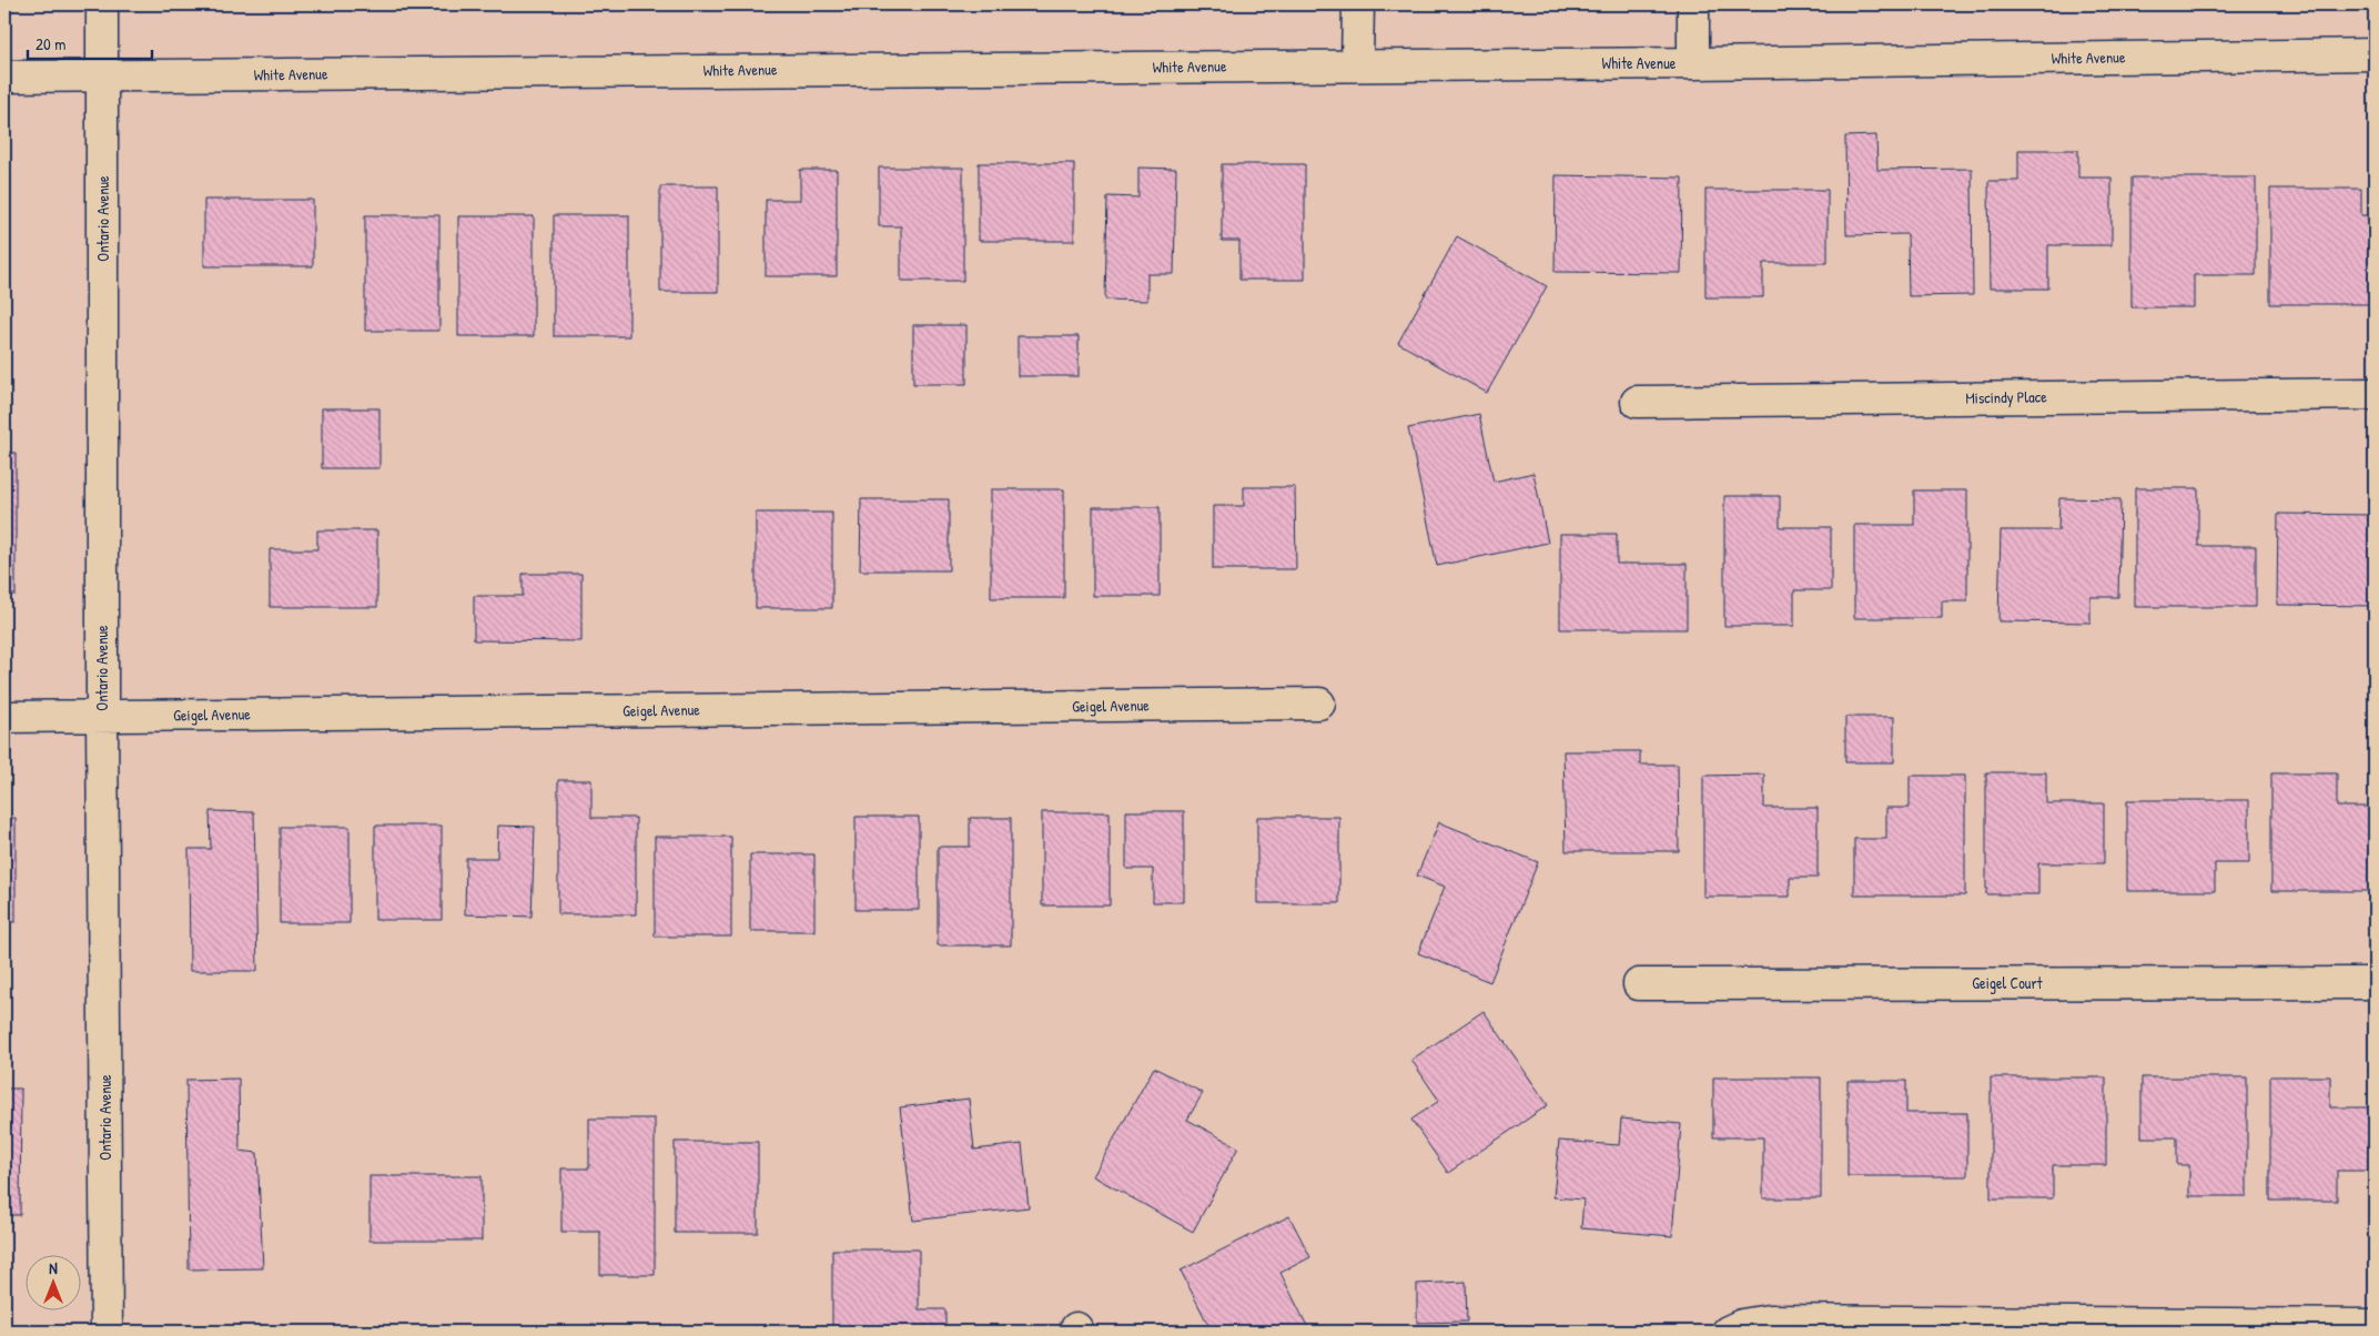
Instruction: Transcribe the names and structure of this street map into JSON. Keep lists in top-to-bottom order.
{
  "streets": {
    "street": [
      "White Avenue",
      "Ontario Avenue",
      "Miscindy Place",
      "Geigel Avenue",
      "Geigel Court"
    ]
  },
  "crossings": [
    ["White Avenue", "Ontario Avenue"],
    ["Ontario Avenue", "Geigel Avenue"]
  ],
  "scale_bar": "20 m",
  "north": "top"
}
